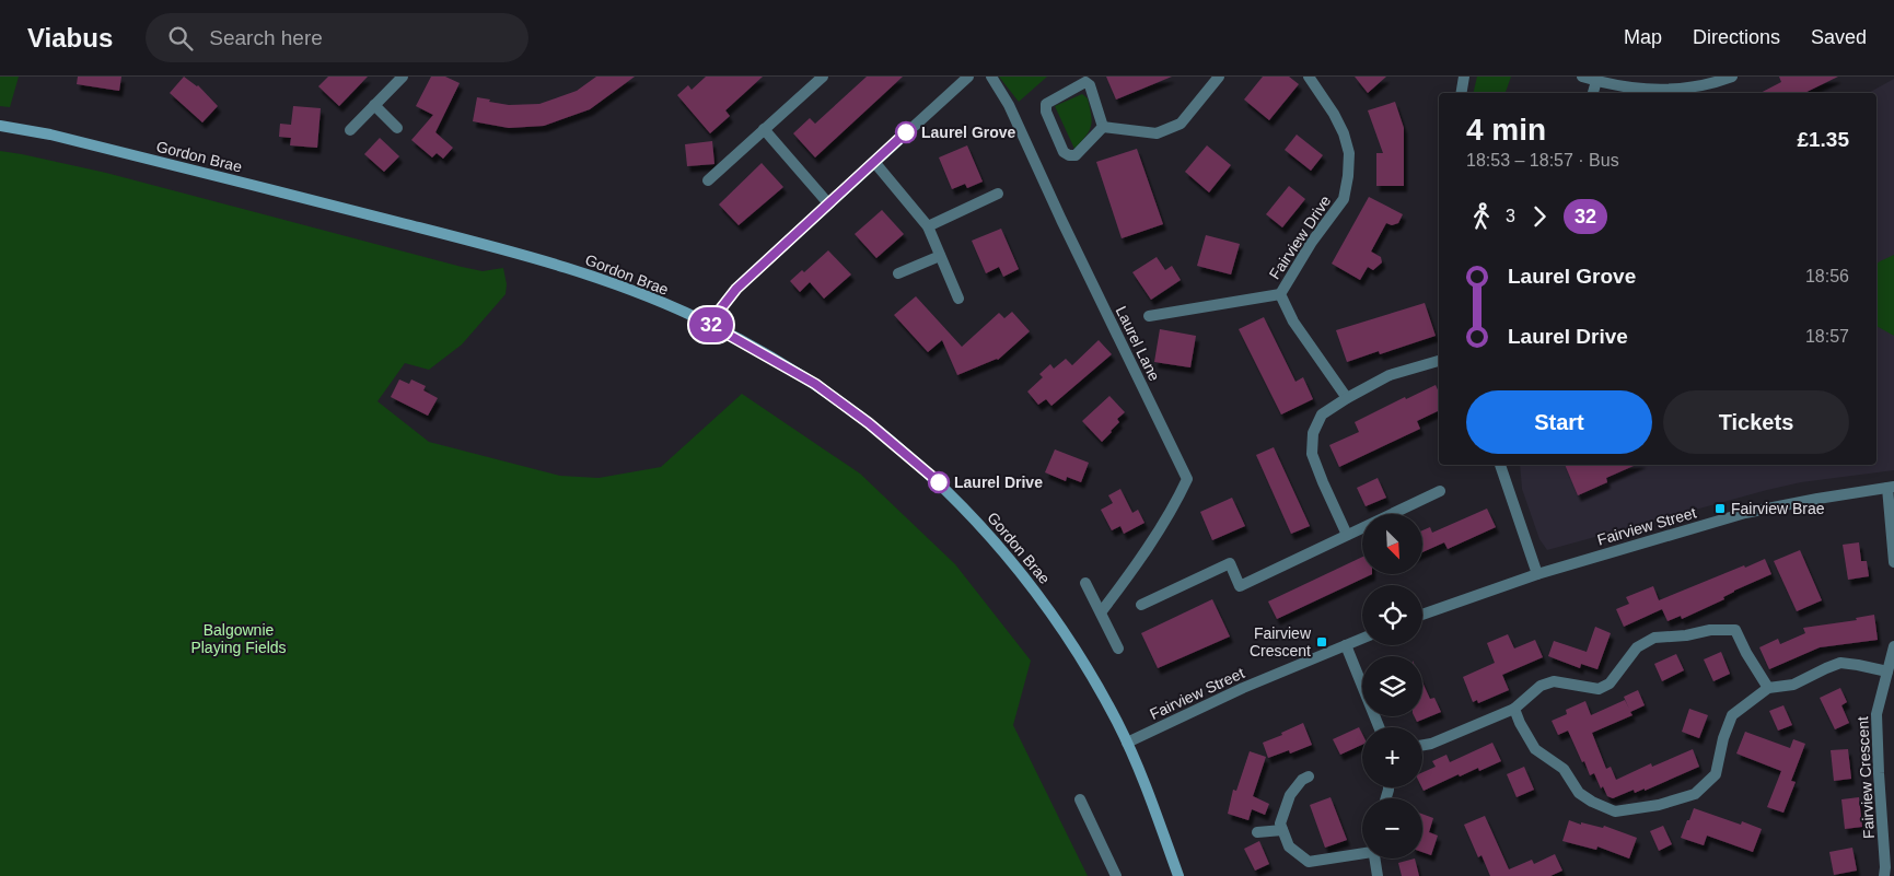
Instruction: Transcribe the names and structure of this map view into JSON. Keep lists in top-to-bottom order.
{
  "streets": {
    "main road": ["Gordon Brae"],
    "street": [
      "Fairview Drive",
      "Laurel Lane",
      "Fairview Street",
      "Fairview Crescent"
    ]
  },
  "crossings": [
    ["Gordon Brae", "Fairview Street"]
  ],
  "parks": ["Balgownie Playing Fields"],
  "places": {
    "other": ["Laurel Grove", "Laurel Drive"],
    "transit": ["Fairview Brae", "Fairview Crescent"]
  },
  "lines": ["bus line 32"],
  "north": "bottom right",
  "page": {
    "header": "Viabus",
    "search": "Search here",
    "nav": ["Map", "Directions", "Saved"],
    "on_map": "32",
    "heading": ["4 min", "18:53 – 18:57 · Bus", "£1.35"],
    "legs": ["3", "32"],
    "list": [
      {
        "name": "Laurel Grove",
        "value": "18:56"
      },
      {
        "name": "Laurel Drive",
        "value": "18:57"
      }
    ],
    "buttons": ["Start", "Tickets"],
    "map_buttons": ["+", "−"]
  }
}
